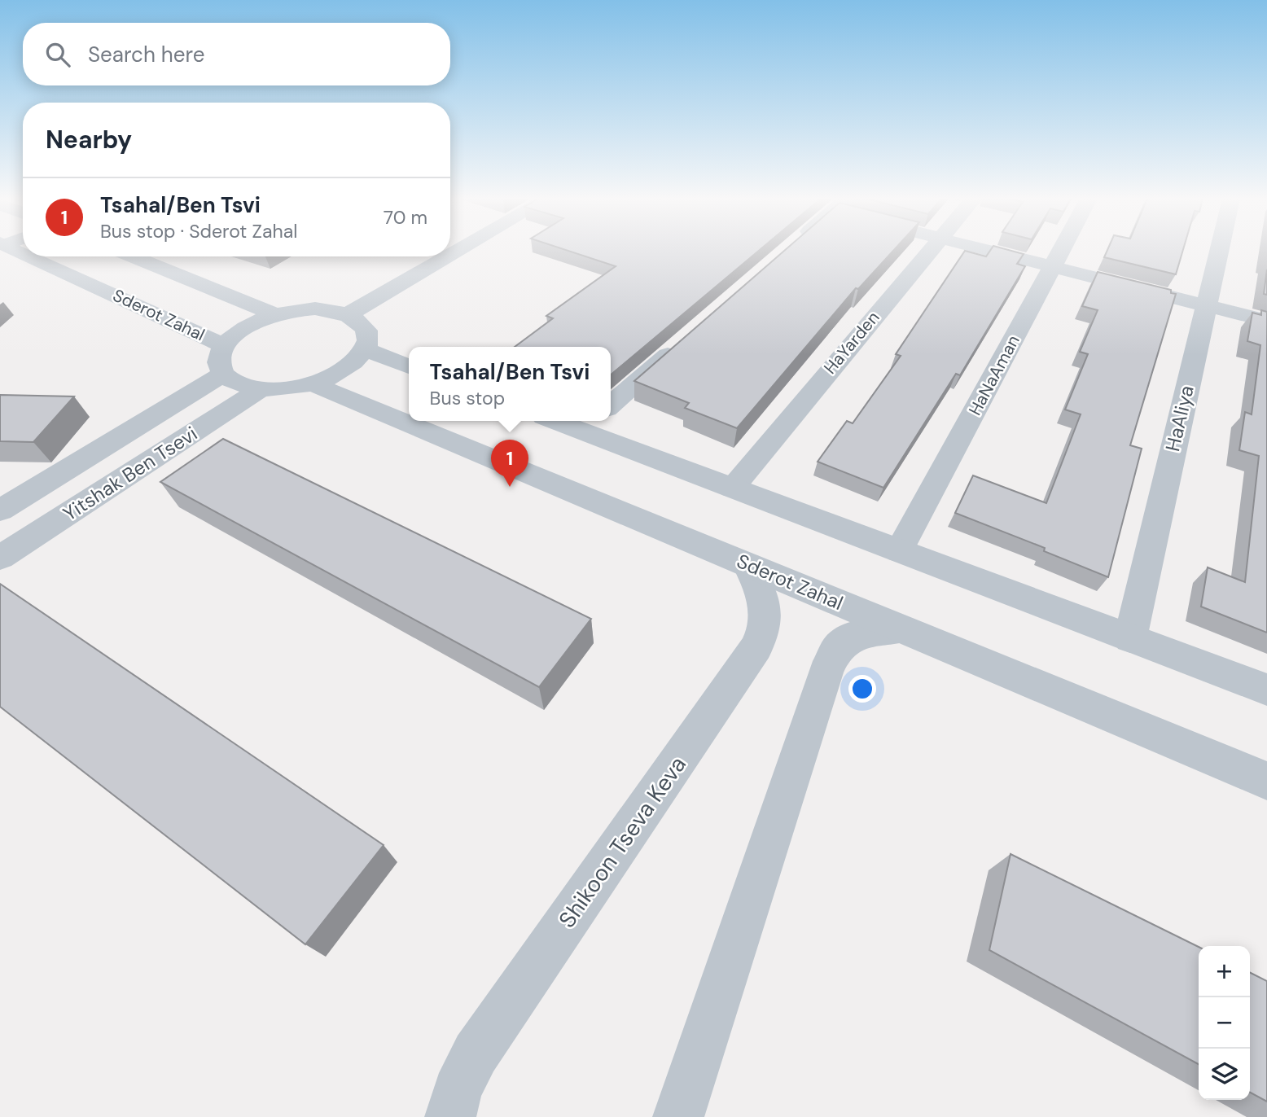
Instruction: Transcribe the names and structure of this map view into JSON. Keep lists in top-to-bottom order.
{
  "streets": {
    "street": [
      "Sderot Zahal",
      "HaYarden",
      "HaNaAman",
      "HaAliya",
      "Yitshak Ben Tsevi",
      "Shikoon Tseva Keva"
    ]
  },
  "crossings": [
    ["Sderot Zahal", "Shikoon Tseva Keva"]
  ],
  "page": {
    "search": "Search here",
    "heading": "Nearby",
    "list": [
      {
        "mark": "1",
        "name": "Tsahal/Ben Tsvi",
        "note": "Bus stop · Sderot Zahal",
        "value": "70 m"
      }
    ],
    "popup": ["Tsahal/Ben Tsvi", "Bus stop"],
    "pins": "1",
    "map_buttons": ["+", "−"]
  }
}
